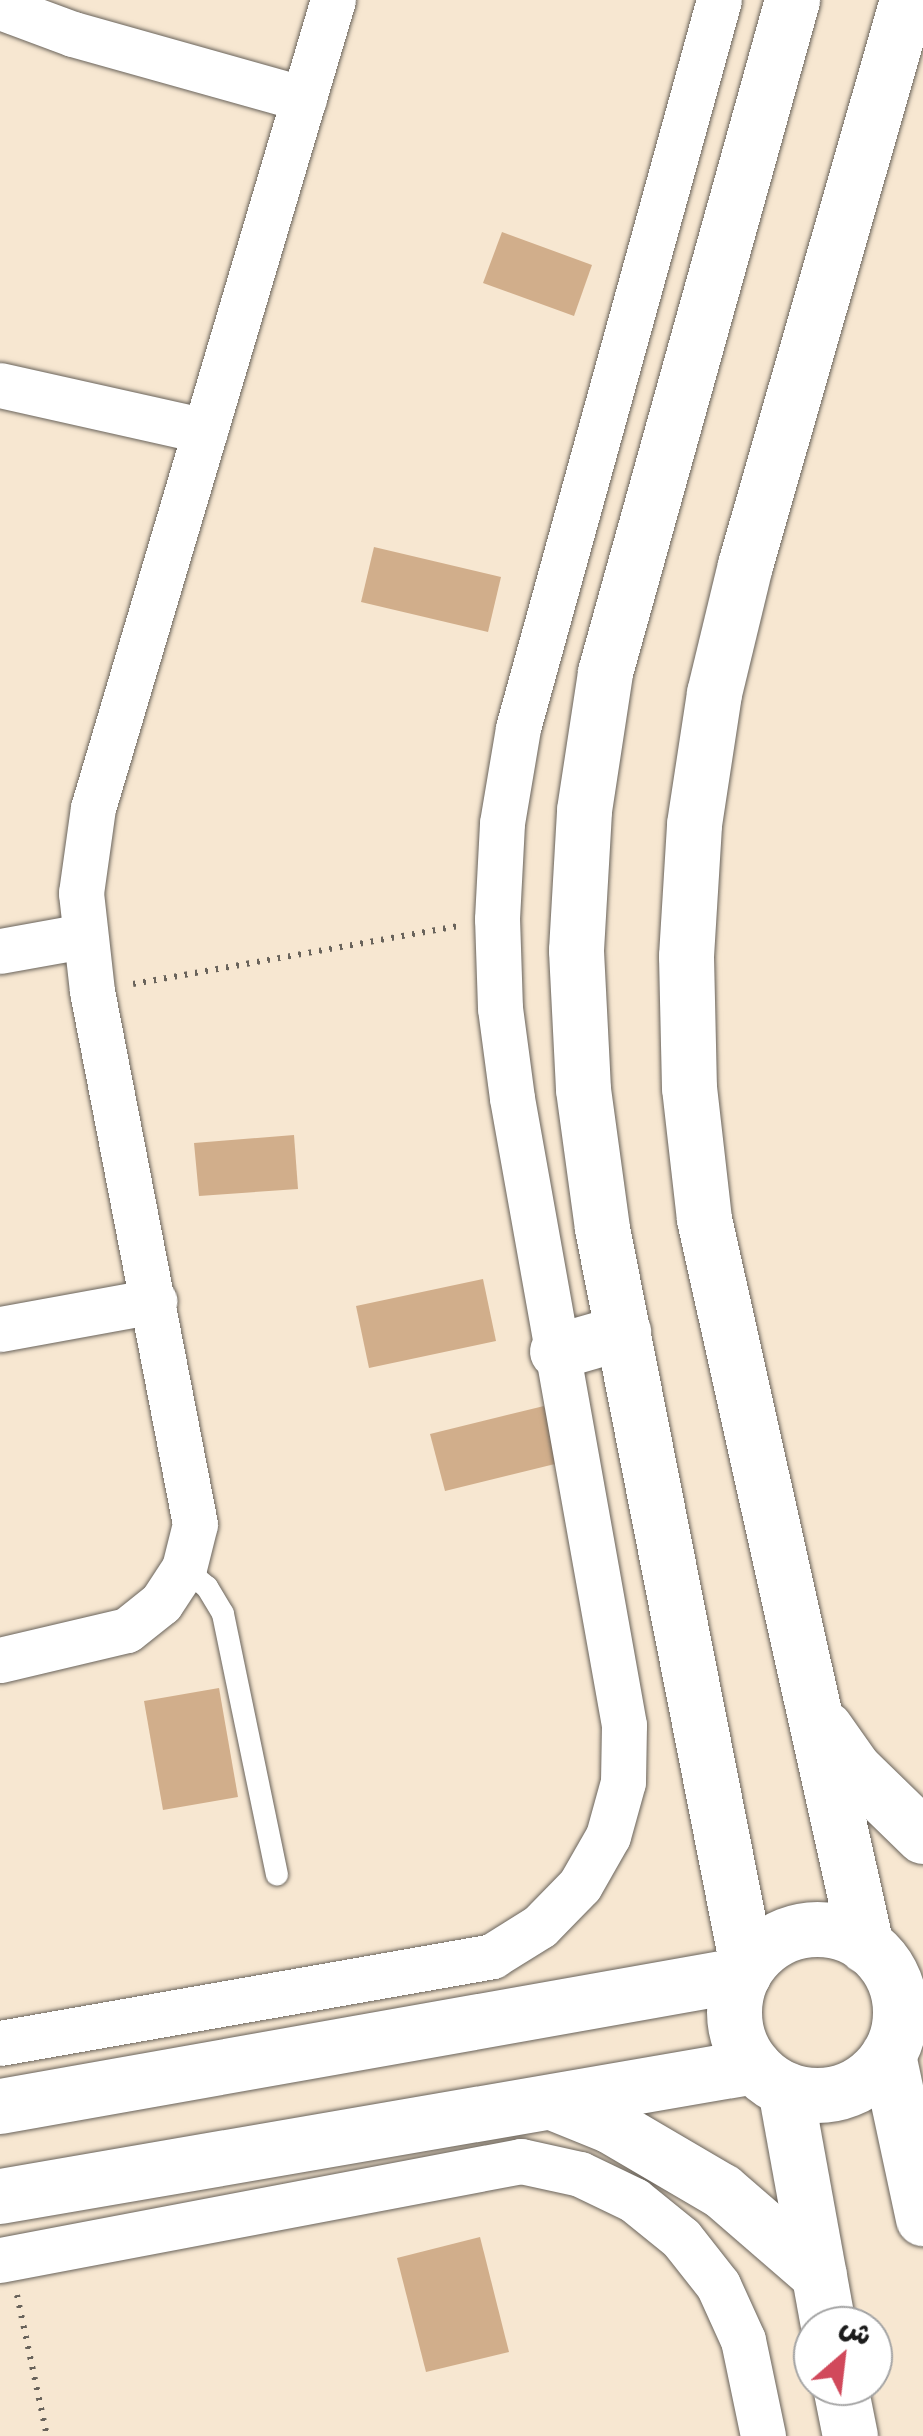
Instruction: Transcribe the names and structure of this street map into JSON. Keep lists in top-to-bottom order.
{
  "north": "top right"
}
